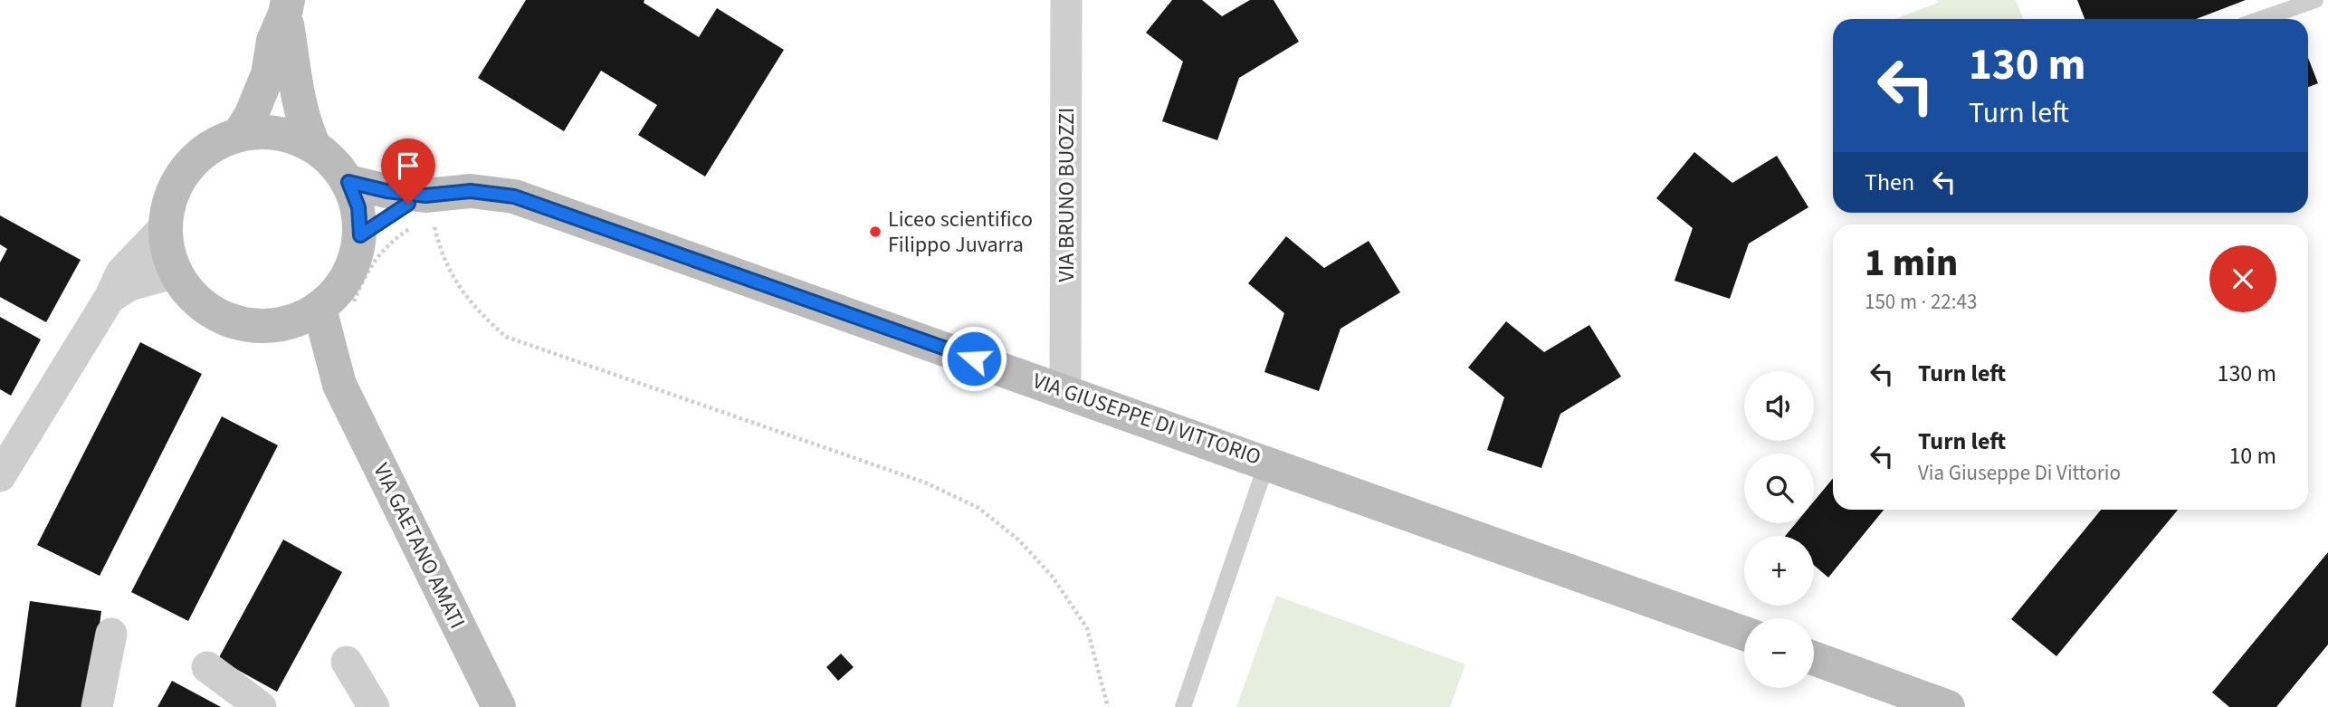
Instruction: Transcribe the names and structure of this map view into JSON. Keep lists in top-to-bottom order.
{
  "streets": {
    "street": ["VIA BRUNO BUOZZI", "VIA GIUSEPPE DI VITTORIO", "VIA GAETANO AMATI"]
  },
  "crossings": [
    ["VIA BRUNO BUOZZI", "VIA GIUSEPPE DI VITTORIO"],
    ["VIA GIUSEPPE DI VITTORIO", "VIA GAETANO AMATI"]
  ],
  "places": ["Liceo scientifico Filippo Juvarra"],
  "page": {
    "turn": ["130 m", "Turn left"],
    "then": "Then",
    "heading": ["1 min", "150 m · 22:43"],
    "list": [
      {
        "name": "Turn left",
        "value": "130 m"
      },
      {
        "name": "Turn left",
        "note": "Via Giuseppe Di Vittorio",
        "value": "10 m"
      }
    ],
    "map_buttons": ["+", "−"]
  }
}
